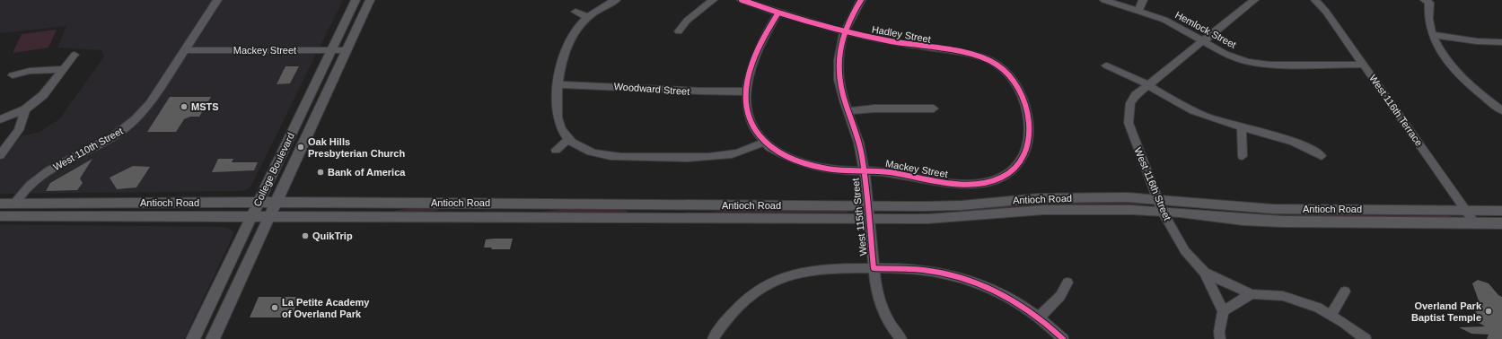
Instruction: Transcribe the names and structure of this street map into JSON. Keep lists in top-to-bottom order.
{
  "streets": {
    "main road": ["College Boulevard", "Antioch Road"],
    "street": [
      "Hemlock Street",
      "Hadley Street",
      "Mackey Street",
      "Woodward Street",
      "West 116th Terrace",
      "West 110th Street",
      "West 116th Street",
      "West 115th Street"
    ]
  },
  "crossings": [
    ["Hemlock Street", "West 116th Terrace"],
    ["Hemlock Street", "West 116th Street"],
    ["Hadley Street", "Mackey Street"],
    ["Hadley Street", "West 115th Street"],
    ["Mackey Street", "Woodward Street"],
    ["Mackey Street", "West 110th Street"],
    ["Mackey Street", "College Boulevard"],
    ["Mackey Street", "West 115th Street"],
    ["West 116th Terrace", "Antioch Road"],
    ["West 110th Street", "Antioch Road"],
    ["College Boulevard", "Antioch Road"],
    ["West 116th Street", "Antioch Road"],
    ["Antioch Road", "West 115th Street"]
  ],
  "places": [
    "MSTS",
    "Oak Hills Presbyterian Church",
    "Bank of America",
    "QuikTrip",
    "La Petite Academy of Overland Park",
    "Overland Park Baptist Temple"
  ]
}
